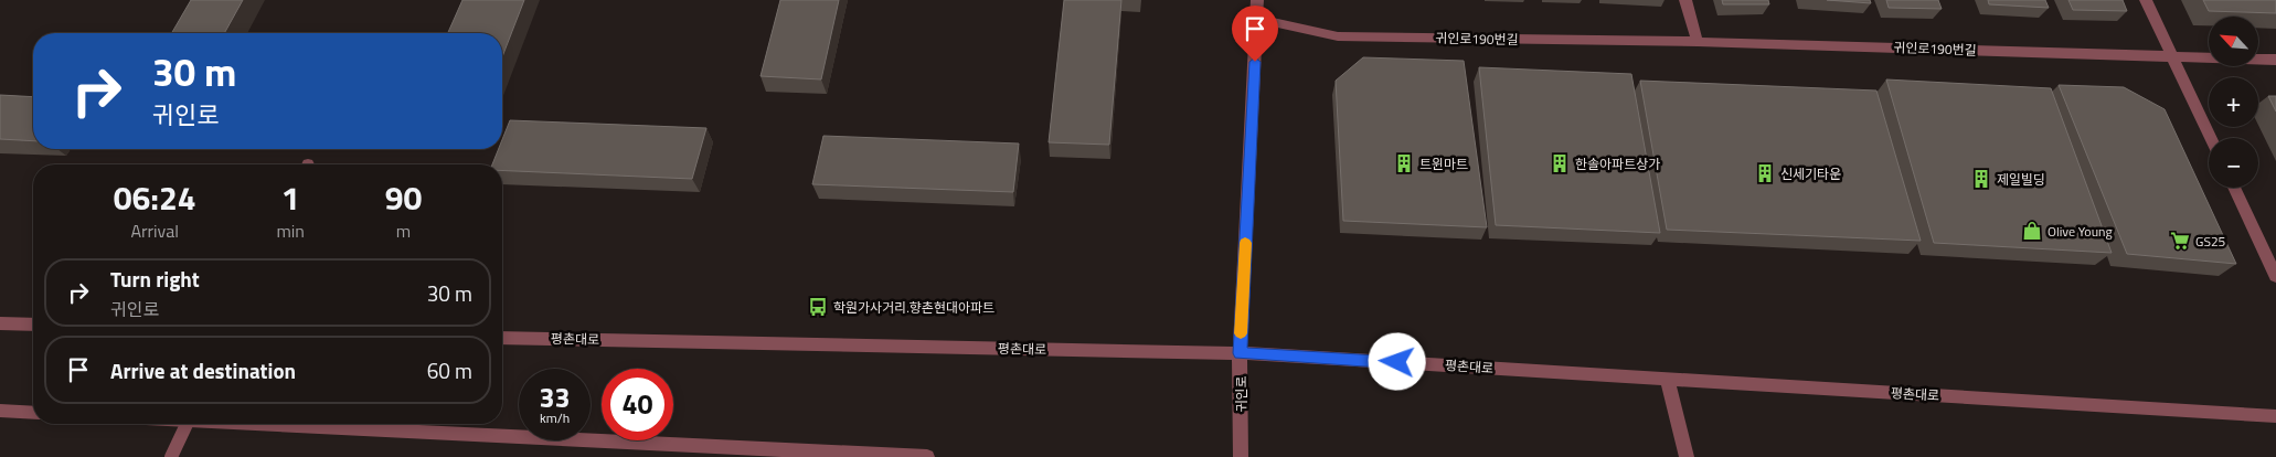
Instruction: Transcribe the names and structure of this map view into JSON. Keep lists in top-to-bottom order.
{
  "streets": {
    "street": ["귀인로190번길", "평촌대로", "귀인로"]
  },
  "crossings": [
    ["귀인로190번길", "귀인로"],
    ["평촌대로", "귀인로"]
  ],
  "places": {
    "building": [
      "트윈마트",
      "한솔아파트상가",
      "신세기타운",
      "제일빌딩"
    ],
    "shop": ["Olive Young"],
    "supermarket": ["GS25"],
    "bus stop": ["학원가사거리.향촌현대아파트"]
  },
  "north": "top left",
  "page": {
    "map_buttons": ["+", "−"],
    "turn": ["30 m", "귀인로"],
    "eta": [
      "06:24",
      "Arrival",
      "1",
      "min",
      "90",
      "m"
    ],
    "list": [
      {
        "name": "Turn right",
        "note": "귀인로",
        "value": "30 m"
      },
      {
        "name": "Arrive at destination",
        "value": "60 m"
      }
    ],
    "speed": "33 km/h",
    "limit": "40"
  }
}
